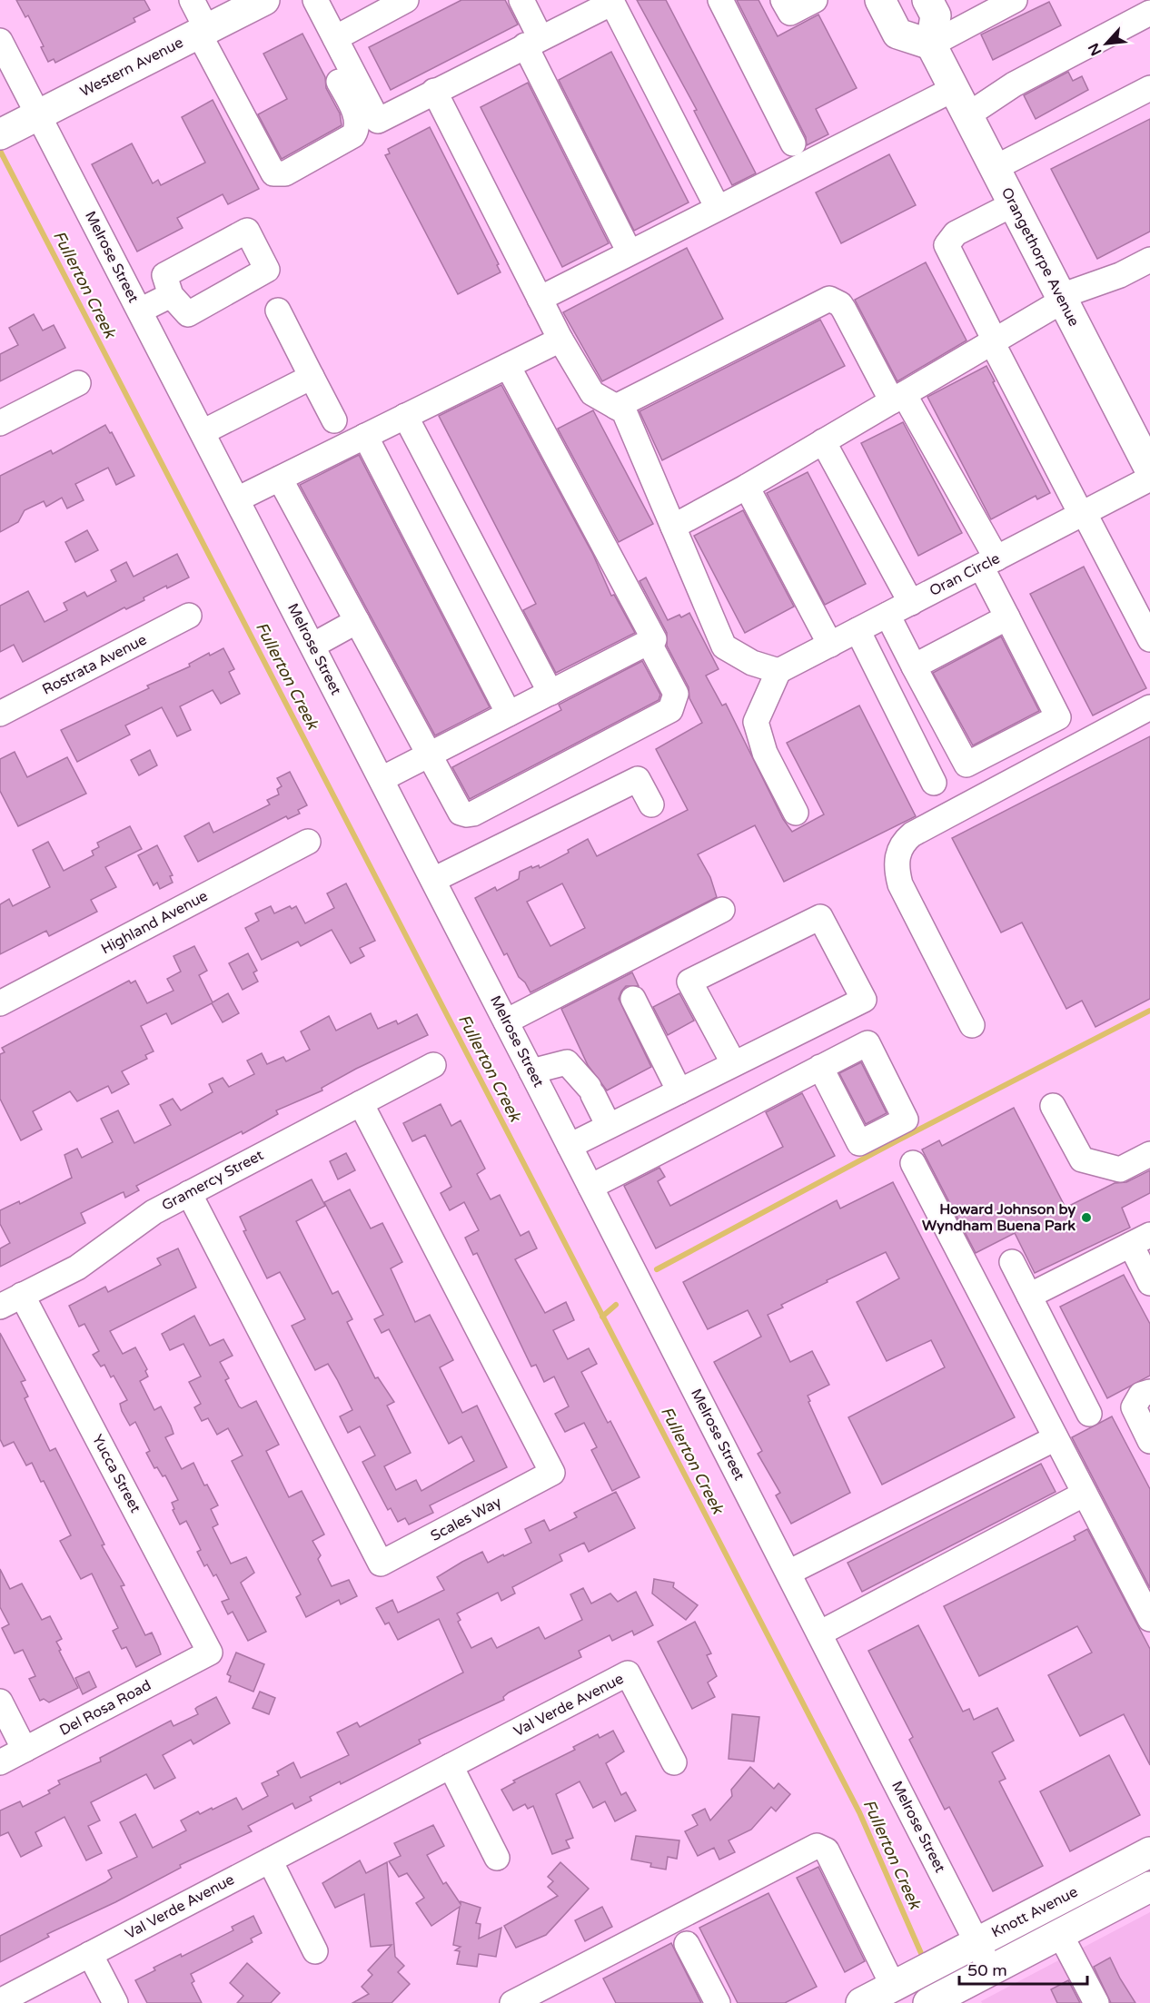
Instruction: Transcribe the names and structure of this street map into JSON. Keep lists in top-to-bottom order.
{
  "streets": {
    "main road": ["Western Avenue", "Orangethorpe Avenue", "Knott Avenue"],
    "street": [
      "Melrose Street",
      "Oran Circle",
      "Rostrata Avenue",
      "Highland Avenue",
      "Gramercy Street",
      "Yucca Street",
      "Scales Way",
      "Val Verde Avenue",
      "Del Rosa Road"
    ]
  },
  "crossings": [
    ["Western Avenue", "Melrose Street"],
    ["Melrose Street", "Knott Avenue"],
    ["Gramercy Street", "Yucca Street"],
    ["Gramercy Street", "Scales Way"],
    ["Yucca Street", "Del Rosa Road"]
  ],
  "water": ["Fullerton Creek"],
  "places": ["Howard Johnson by Wyndham Buena Park"],
  "scale_bar": "50 m",
  "north": "bottom left"
}
